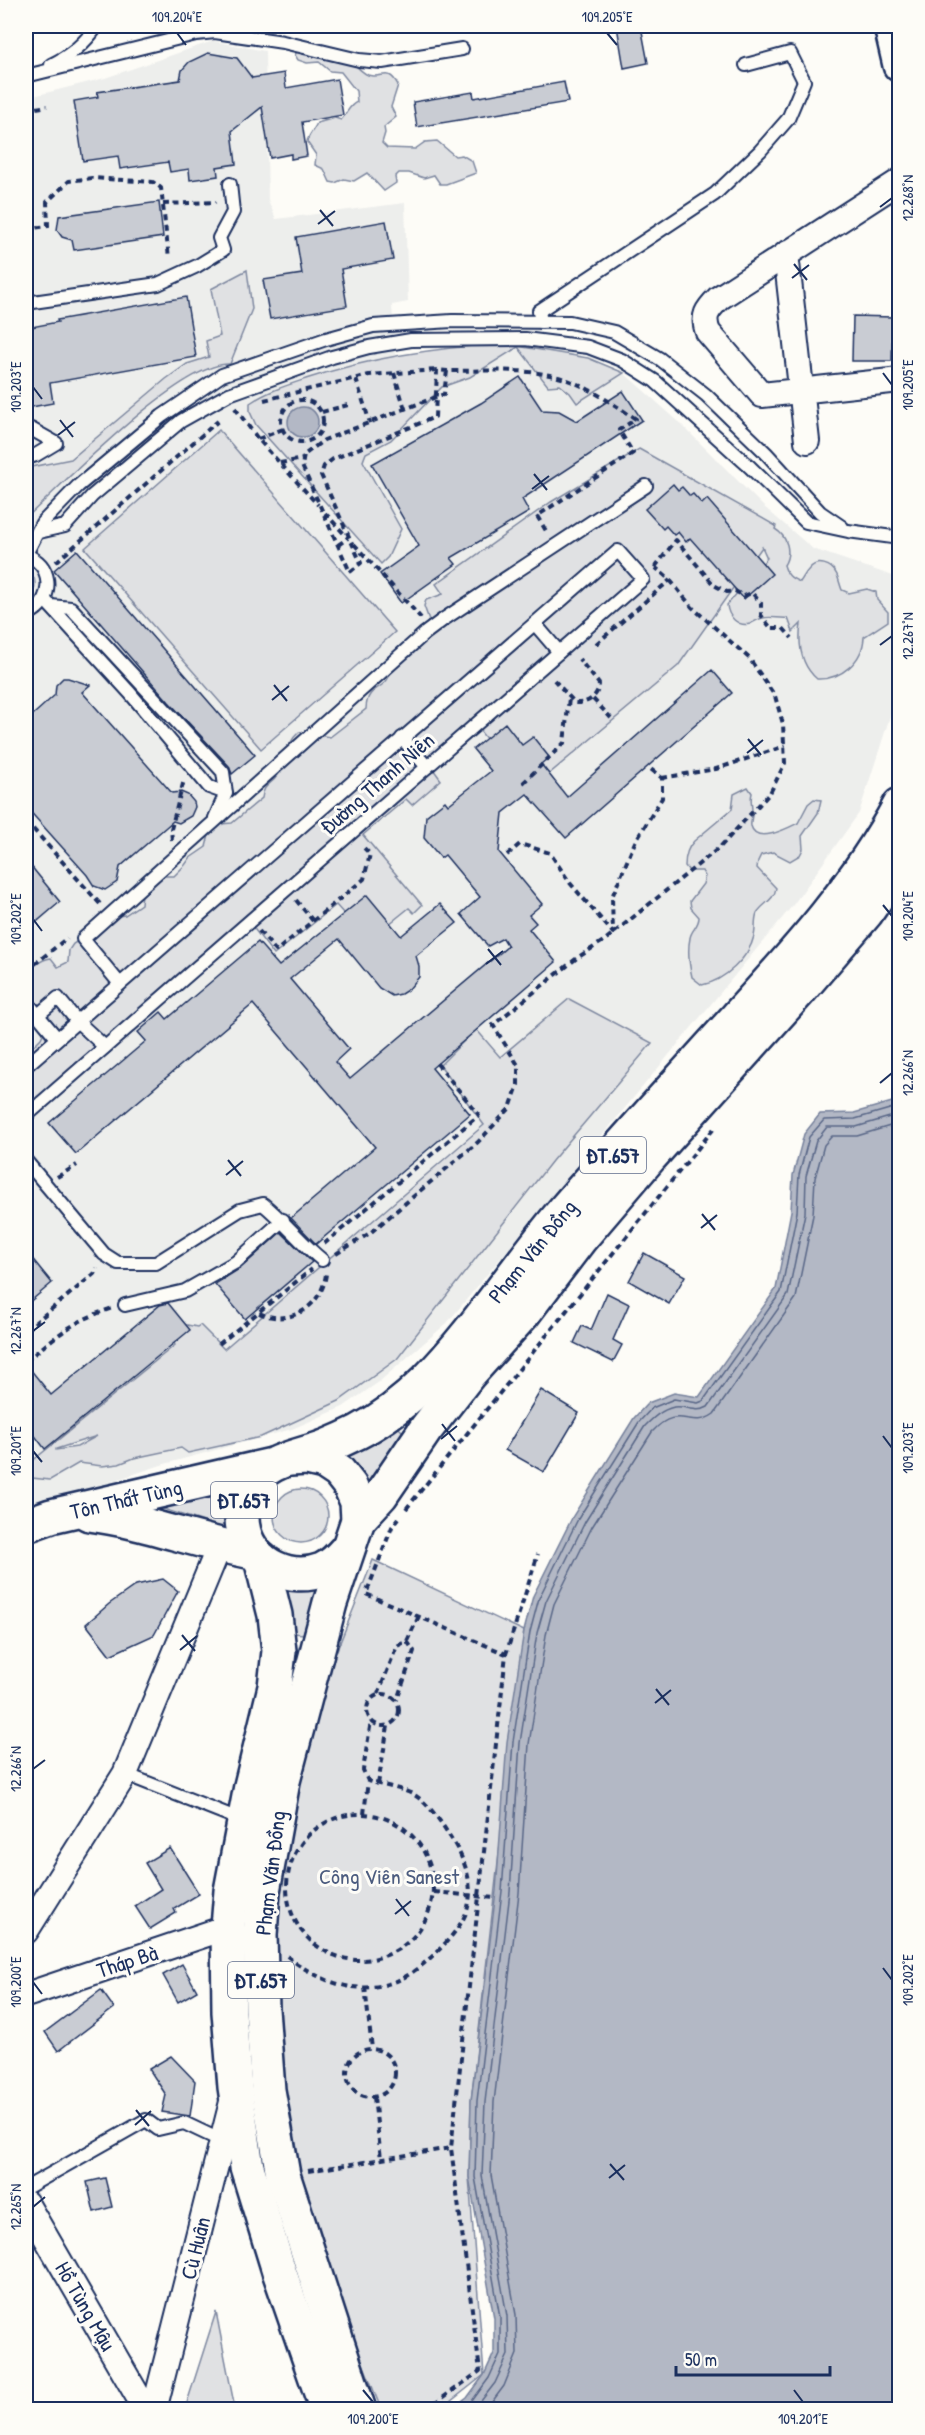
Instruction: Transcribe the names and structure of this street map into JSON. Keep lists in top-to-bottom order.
{
  "streets": {
    "main road": ["ĐT.657", "Phạm Văn Đồng", "Tôn Thất Tùng"],
    "street": ["Tháp Bà", "Cù Huân", "Hồ Tùng Mậu"],
    "lane": ["Đường Thanh Niên"]
  },
  "crossings": [
    ["Phạm Văn Đồng", "Tôn Thất Tùng"],
    ["Phạm Văn Đồng", "Tháp Bà"],
    ["Phạm Văn Đồng", "Cù Huân"]
  ],
  "parks": ["Công Viên Sanest"],
  "scale_bar": "50 m",
  "coordinates": [
    "109.204°E",
    "109.205°E",
    "12.268°N",
    "109.203°E",
    "12.267°N",
    "109.202°E",
    "12.266°N",
    "109.201°E",
    "109.200°E",
    "12.265°N"
  ]
}
